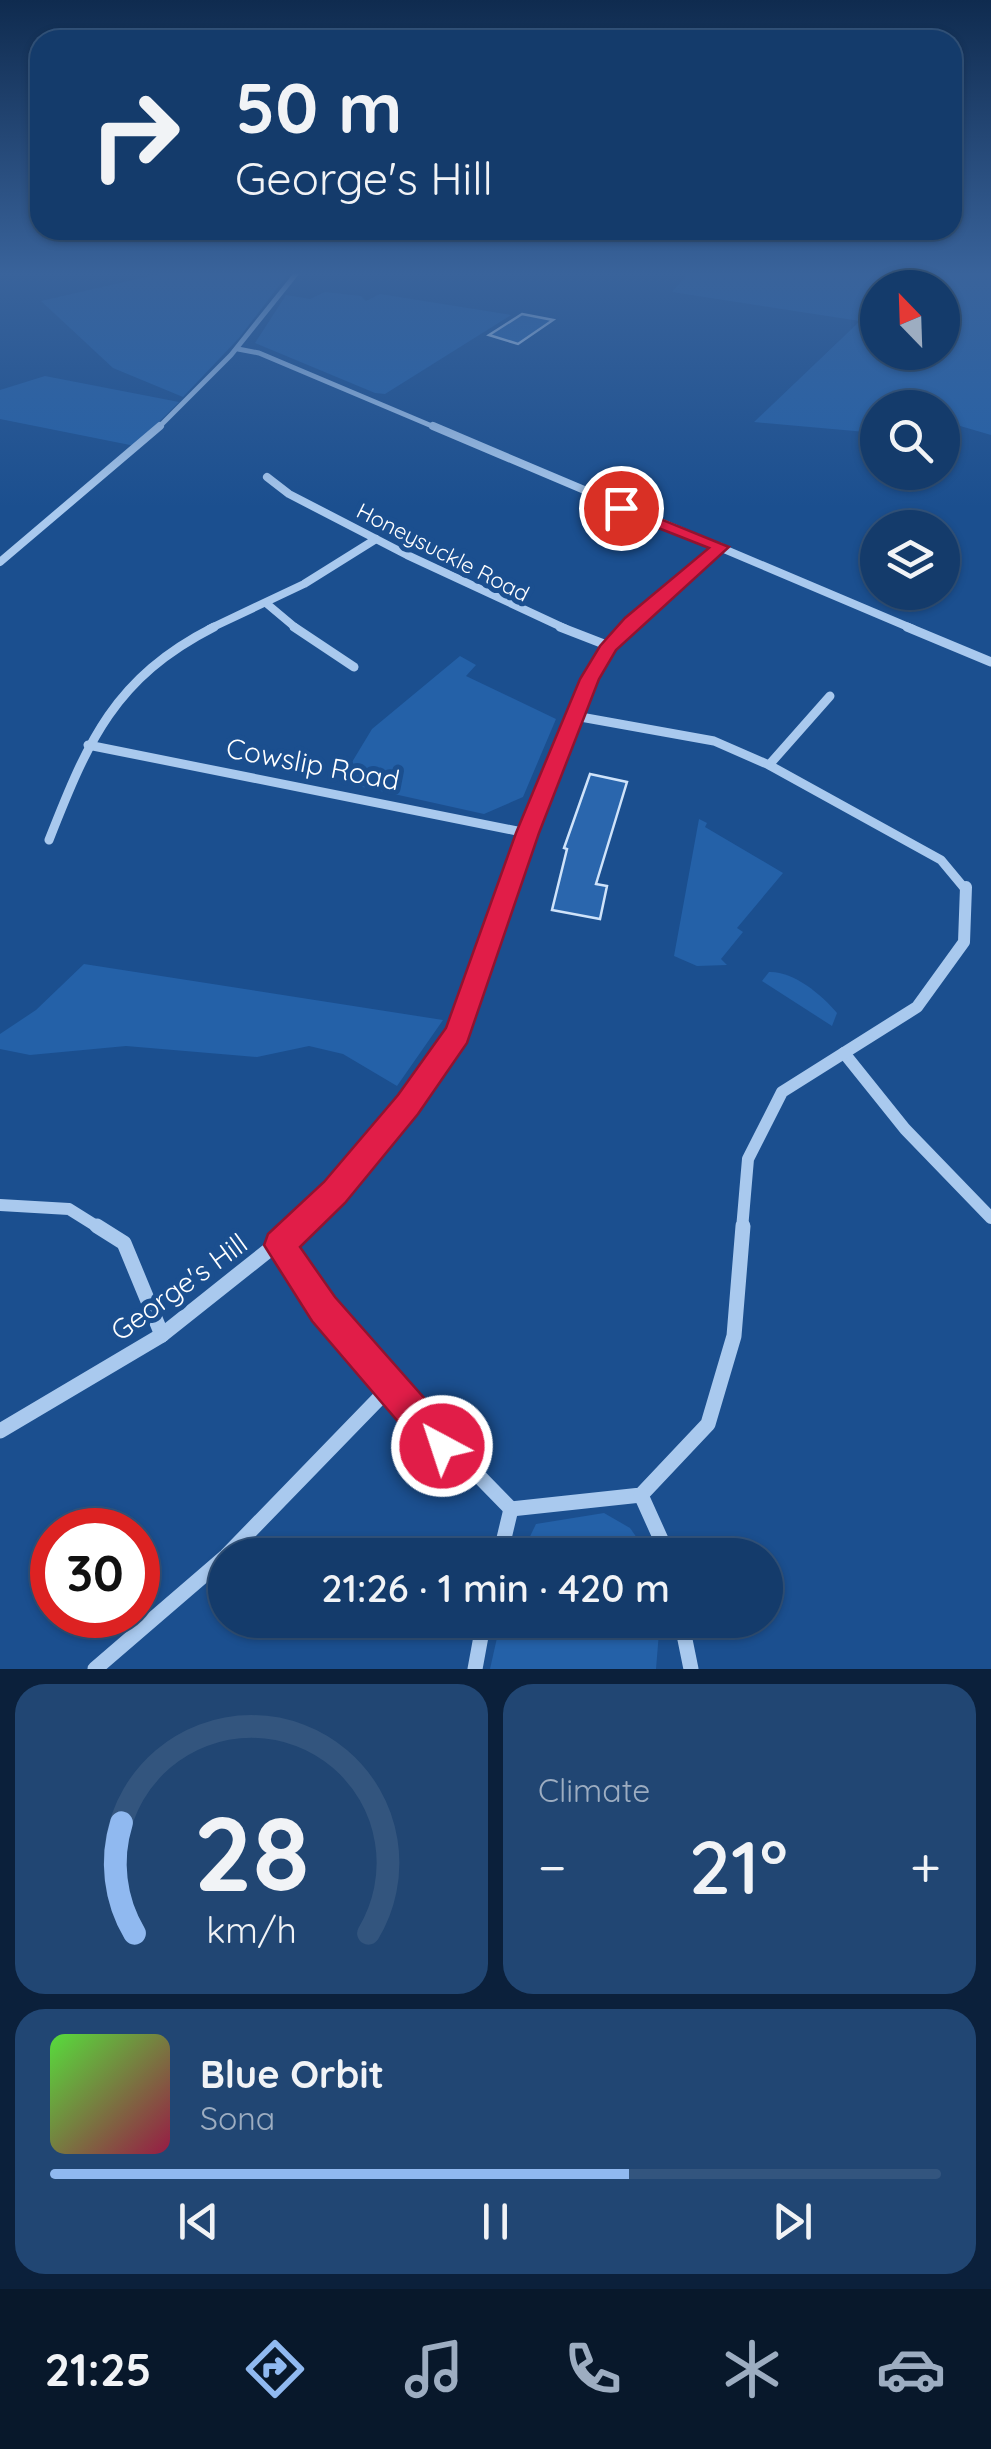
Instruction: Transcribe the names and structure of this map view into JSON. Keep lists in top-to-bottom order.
{
  "streets": {
    "street": ["Honeysuckle Road", "Cowslip Road", "George's Hill"]
  },
  "crossings": [
    ["Honeysuckle Road", "George's Hill"],
    ["Cowslip Road", "George's Hill"]
  ],
  "north": "top left",
  "page": {
    "turn": ["50 m", "George's Hill"],
    "limit": "30",
    "trip": "21:26 · 1 min · 420 m",
    "tile": "Climate",
    "heat": ["−", "21°", "+"],
    "song": ["Blue Orbit", "Sona"],
    "tabs": "21:25",
    "gauge": ["28", "km/h"]
  }
}
